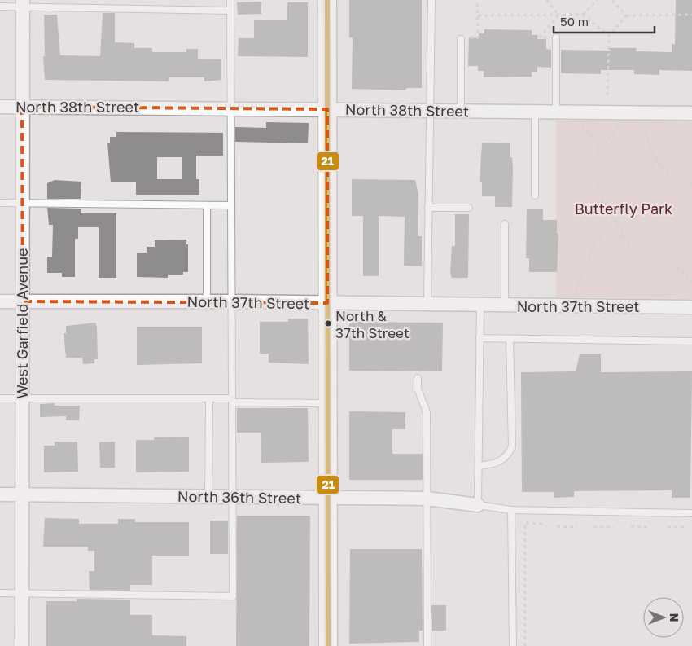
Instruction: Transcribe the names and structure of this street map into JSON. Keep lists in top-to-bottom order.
{
  "streets": {
    "street": [
      "North 38th Street",
      "North 37th Street",
      "West Garfield Avenue",
      "North 36th Street"
    ]
  },
  "crossings": [
    ["North 38th Street", "West Garfield Avenue"],
    ["North 37th Street", "West Garfield Avenue"],
    ["West Garfield Avenue", "North 36th Street"]
  ],
  "parks": ["Butterfly Park"],
  "places": ["North & 37th Street"],
  "lines": ["transit line 21"],
  "scale_bar": "50 m",
  "north": "right"
}
